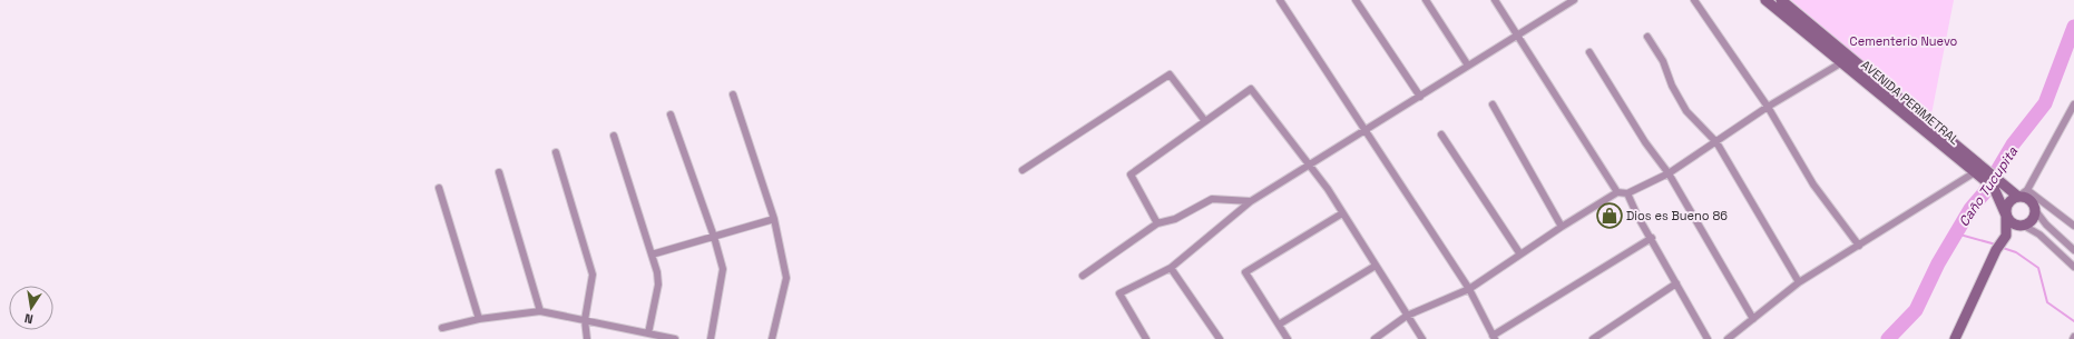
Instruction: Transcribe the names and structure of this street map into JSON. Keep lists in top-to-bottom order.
{
  "streets": {
    "street": ["AVENIDA PERIMETRAL"]
  },
  "water": ["Caño Tucupita"],
  "parks": ["Cementerio Nuevo"],
  "places": {
    "shop": ["Dios es Bueno 86"]
  },
  "north": "bottom"
}
